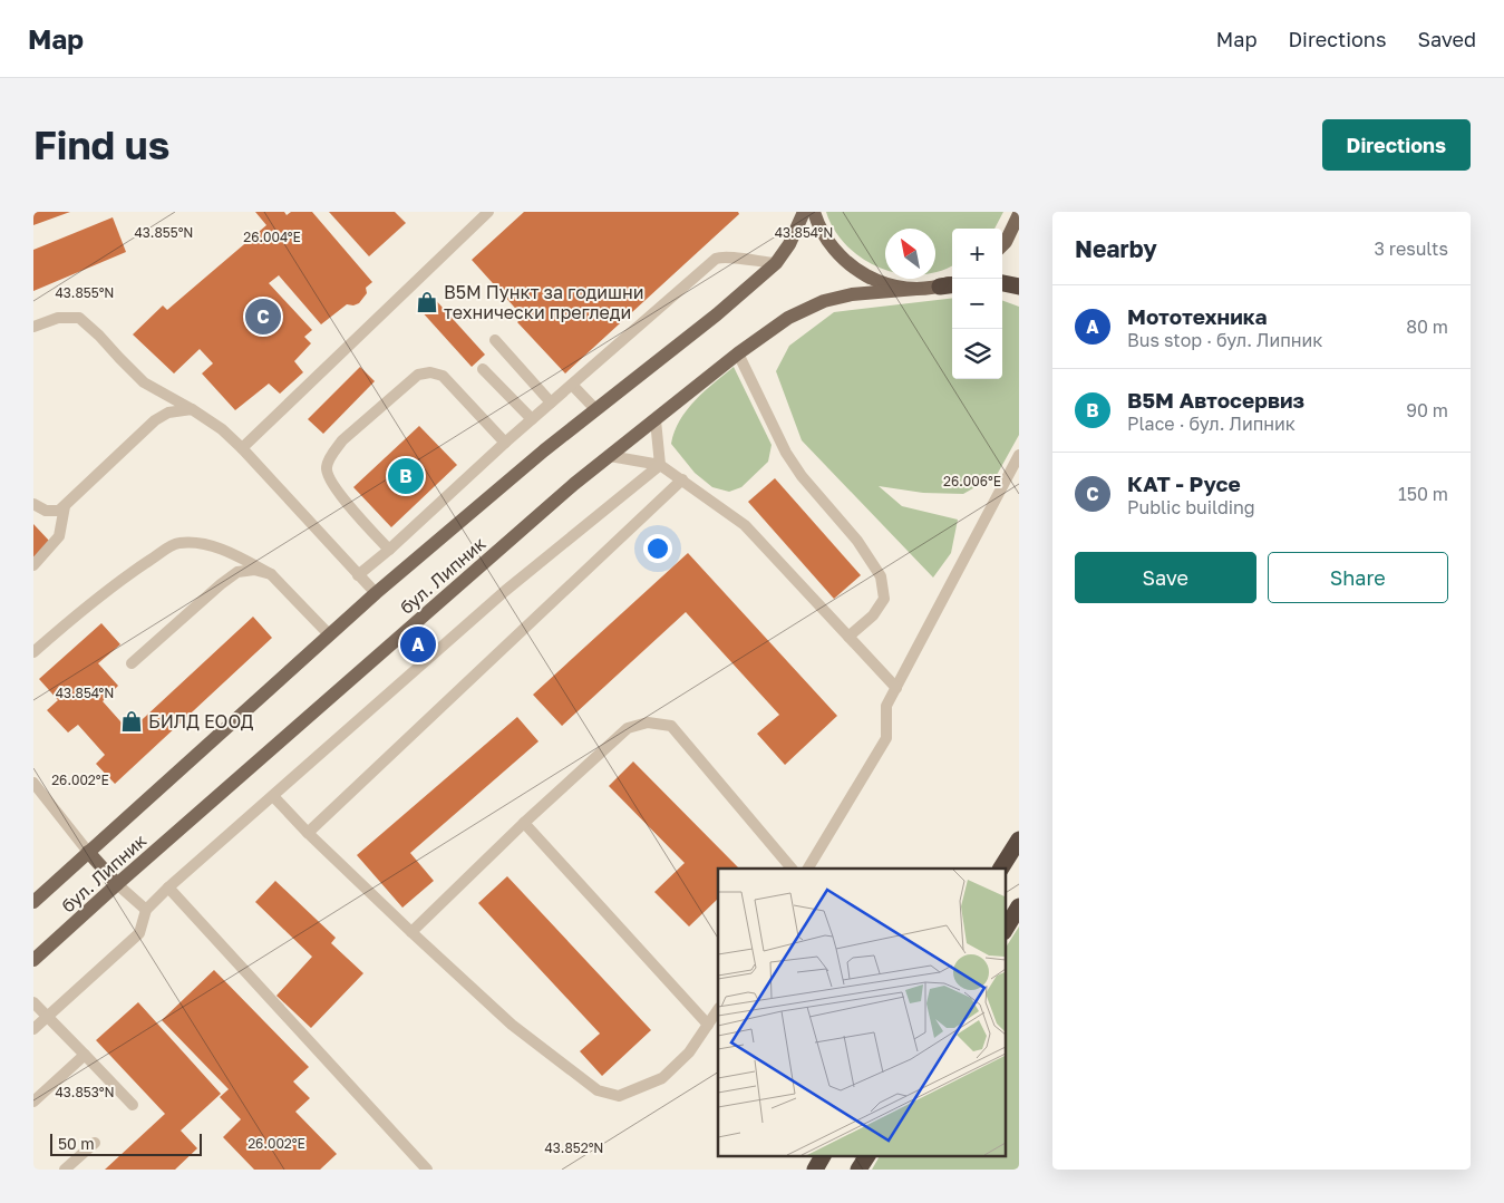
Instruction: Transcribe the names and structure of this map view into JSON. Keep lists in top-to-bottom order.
{
  "streets": {
    "main road": ["бул. Липник"]
  },
  "places": {
    "shop": ["В5М Пункт за годишни технически прегледи", "БИЛД ЕООД"]
  },
  "scale_bar": "50 m",
  "north": "top left",
  "page": {
    "header": "Map",
    "nav": ["Map", "Directions", "Saved"],
    "buttons": [
      "Directions",
      ["Save", "Share"]
    ],
    "title": "Find us",
    "heading": ["Nearby", "3 results"],
    "map_buttons": ["+", "−"],
    "list": [
      {
        "mark": "A",
        "name": "Мототехника",
        "note": "Bus stop · бул. Липник",
        "value": "80 m"
      },
      {
        "mark": "B",
        "name": "В5М Автосервиз",
        "note": "Place · бул. Липник",
        "value": "90 m"
      },
      {
        "mark": "C",
        "name": "КАТ - Русе",
        "note": "Public building",
        "value": "150 m"
      }
    ],
    "pins": ["C", "B", "A"],
    "scale": "50 m"
  },
  "coordinates": [
    "43.854°N",
    "43.855°N",
    "26.004°E",
    "26.006°E",
    "26.002°E",
    "43.853°N",
    "43.852°N"
  ]
}
